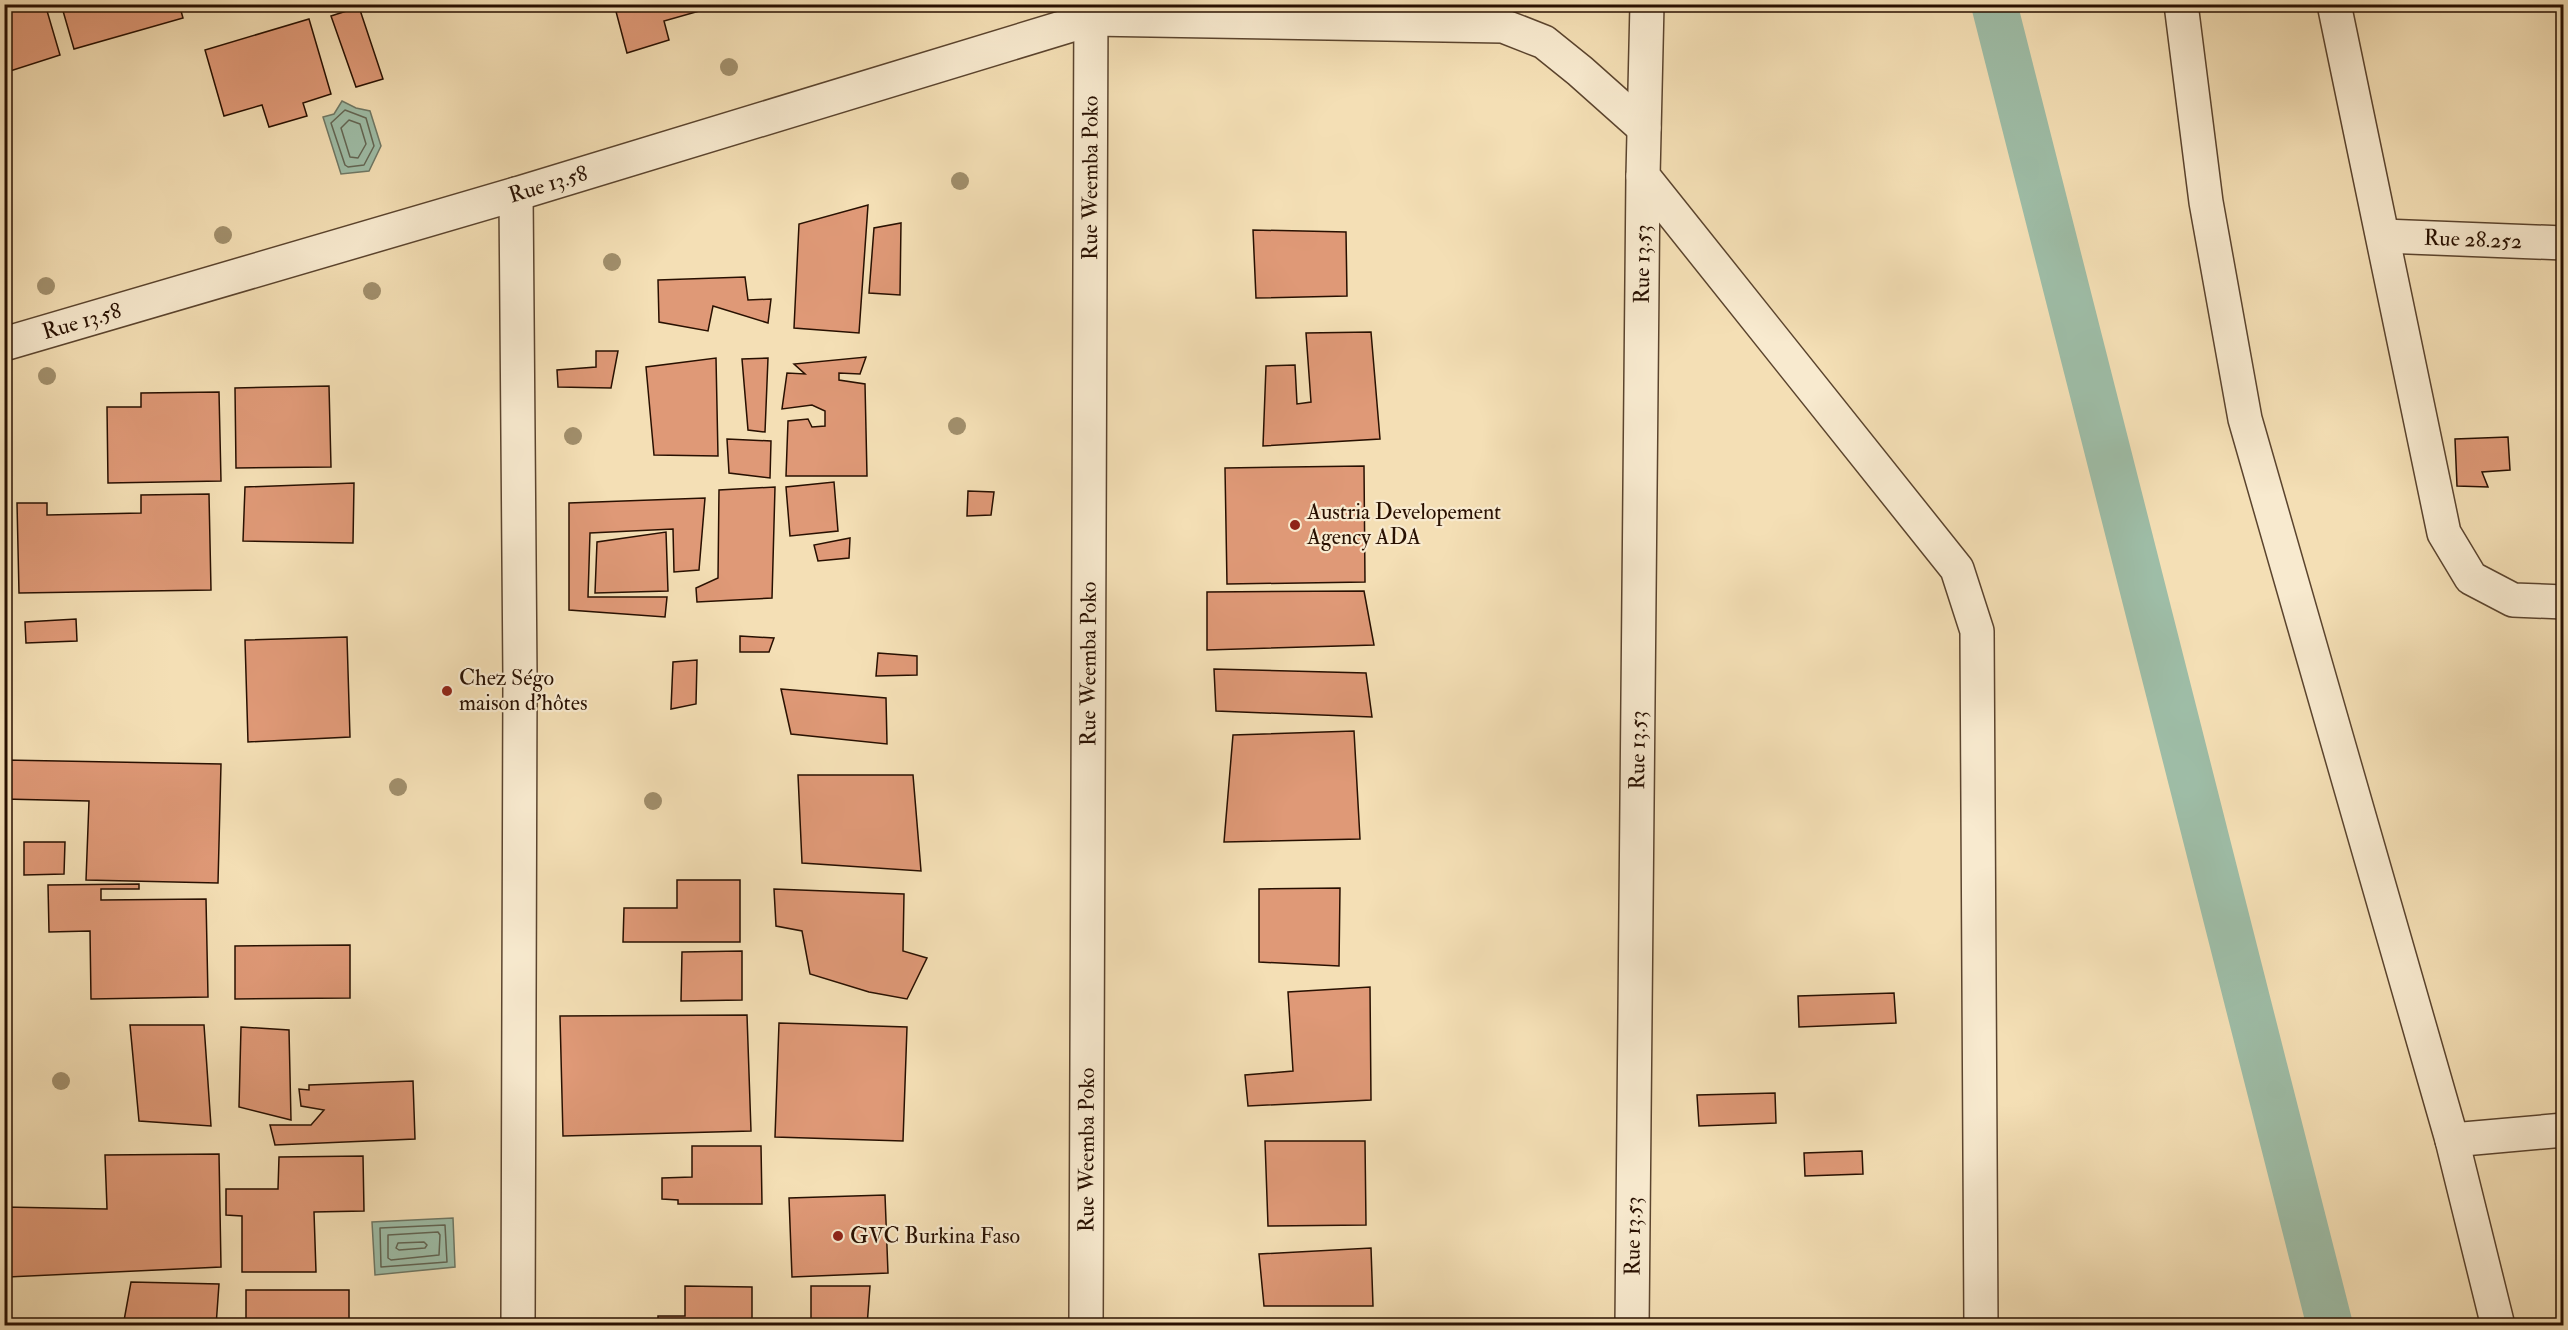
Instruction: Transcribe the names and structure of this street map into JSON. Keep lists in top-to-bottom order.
{
  "streets": {
    "street": [
      "Rue Weemba Poko",
      "Rue 13.58",
      "Rue 28.252",
      "Rue 13.53"
    ]
  },
  "crossings": [
    ["Rue Weemba Poko", "Rue 13.58"]
  ],
  "places": ["Austria Developement Agency ADA", "Chez Ségo maison d'hôtes", "GVC Burkina Faso"]
}
